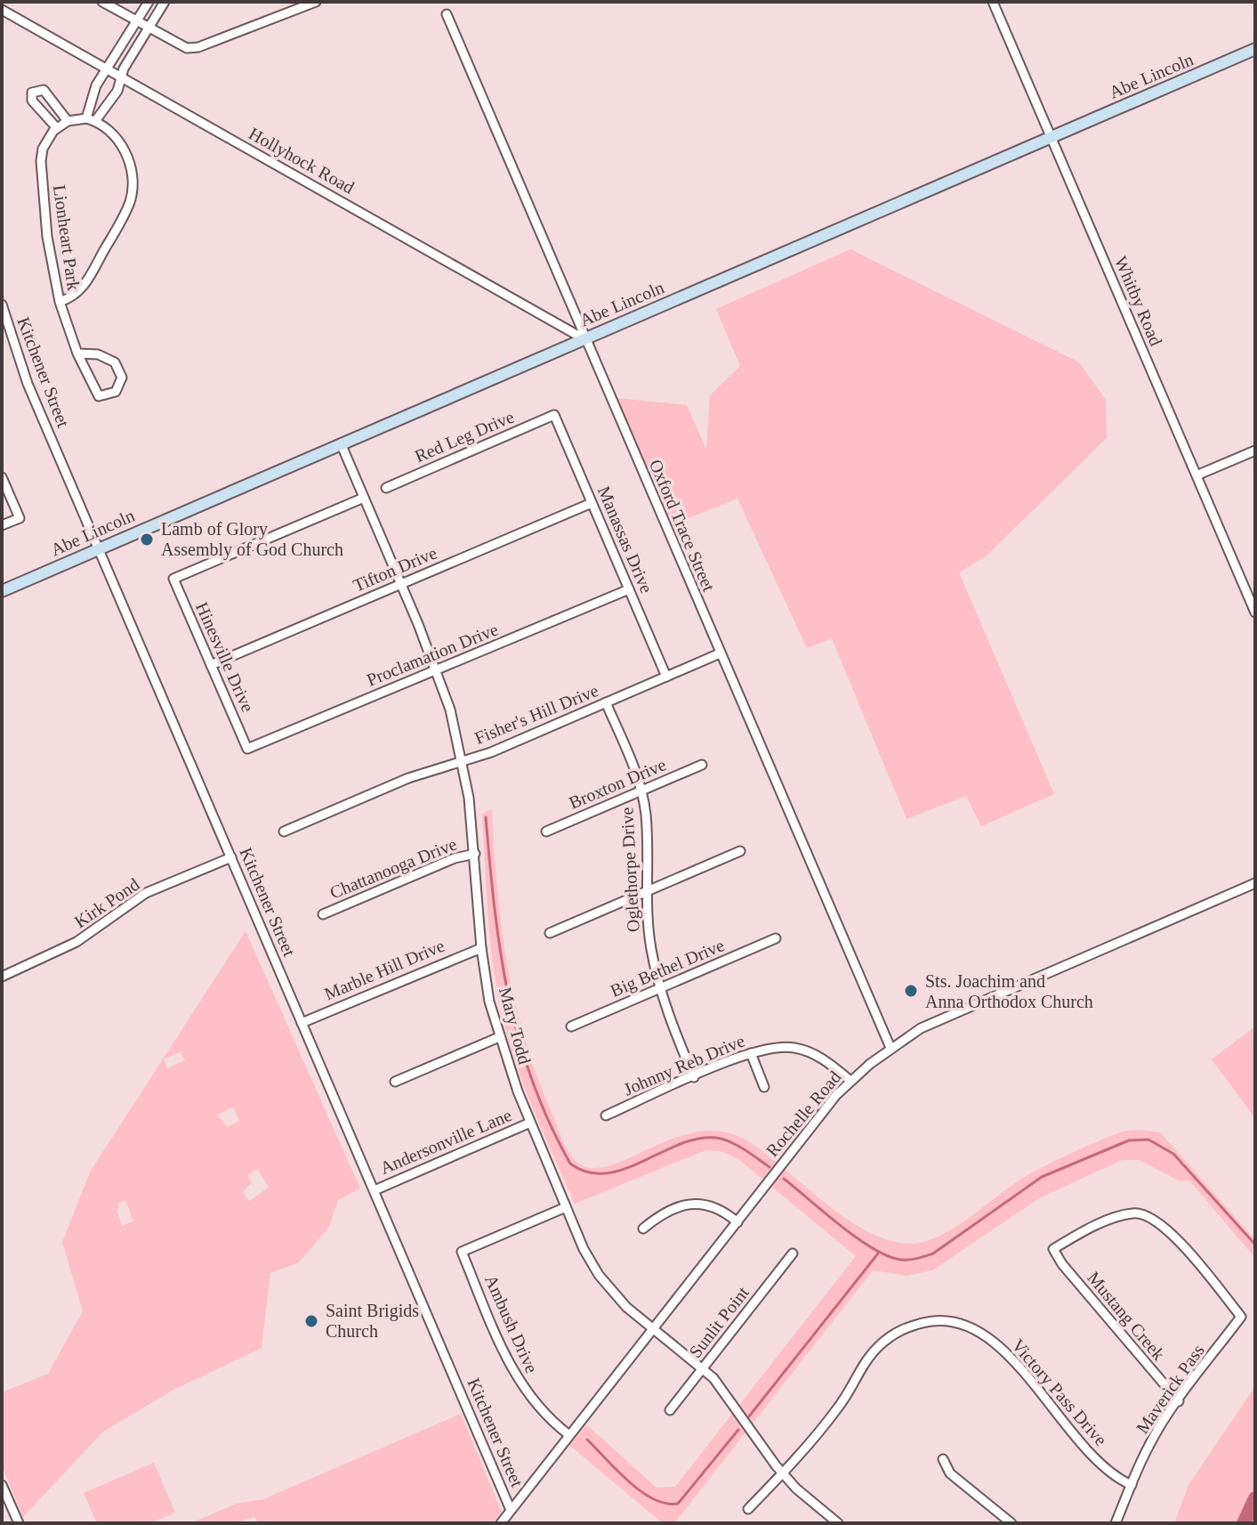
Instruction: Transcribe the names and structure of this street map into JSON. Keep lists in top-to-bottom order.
{
  "streets": {
    "street": [
      "Abe Lincoln",
      "Hollyhock Road",
      "Lionheart Park",
      "Whitby Road",
      "Kitchener Street",
      "Red Leg Drive",
      "Oxford Trace Street",
      "Manassas Drive",
      "Tifton Drive",
      "Proclamation Drive",
      "Hinesville Drive",
      "Fisher's Hill Drive",
      "Broxton Drive",
      "Chattanooga Drive",
      "Oglethorpe Drive",
      "Kirk Pond",
      "Big Bethel Drive",
      "Marble Hill Drive",
      "Mary Todd",
      "Johnny Reb Drive",
      "Rochelle Road",
      "Andersonville Lane",
      "Mustang Creek",
      "Sunlit Point",
      "Ambush Drive",
      "Maverick Pass",
      "Victory Pass Drive"
    ]
  },
  "crossings": [
    ["Abe Lincoln", "Hollyhock Road"],
    ["Abe Lincoln", "Whitby Road"],
    ["Abe Lincoln", "Kitchener Street"],
    ["Abe Lincoln", "Oxford Trace Street"],
    ["Abe Lincoln", "Mary Todd"],
    ["Hollyhock Road", "Oxford Trace Street"],
    ["Kitchener Street", "Kirk Pond"],
    ["Kitchener Street", "Marble Hill Drive"],
    ["Kitchener Street", "Rochelle Road"],
    ["Kitchener Street", "Andersonville Lane"],
    ["Red Leg Drive", "Manassas Drive"],
    ["Oxford Trace Street", "Fisher's Hill Drive"],
    ["Oxford Trace Street", "Rochelle Road"],
    ["Manassas Drive", "Tifton Drive"],
    ["Manassas Drive", "Proclamation Drive"],
    ["Manassas Drive", "Fisher's Hill Drive"],
    ["Tifton Drive", "Hinesville Drive"],
    ["Tifton Drive", "Mary Todd"],
    ["Proclamation Drive", "Hinesville Drive"],
    ["Proclamation Drive", "Mary Todd"],
    ["Hinesville Drive", "Mary Todd"],
    ["Fisher's Hill Drive", "Oglethorpe Drive"],
    ["Fisher's Hill Drive", "Mary Todd"],
    ["Broxton Drive", "Oglethorpe Drive"],
    ["Chattanooga Drive", "Mary Todd"],
    ["Oglethorpe Drive", "Big Bethel Drive"],
    ["Oglethorpe Drive", "Johnny Reb Drive"],
    ["Marble Hill Drive", "Mary Todd"],
    ["Mary Todd", "Rochelle Road"],
    ["Mary Todd", "Andersonville Lane"],
    ["Mary Todd", "Sunlit Point"],
    ["Mary Todd", "Ambush Drive"],
    ["Mary Todd", "Victory Pass Drive"],
    ["Johnny Reb Drive", "Rochelle Road"],
    ["Rochelle Road", "Ambush Drive"],
    ["Mustang Creek", "Maverick Pass"],
    ["Maverick Pass", "Victory Pass Drive"]
  ],
  "places": ["Lamb of Glory Assembly of God Church", "Sts. Joachim and Anna Orthodox Church", "Saint Brigids Church"]
}
